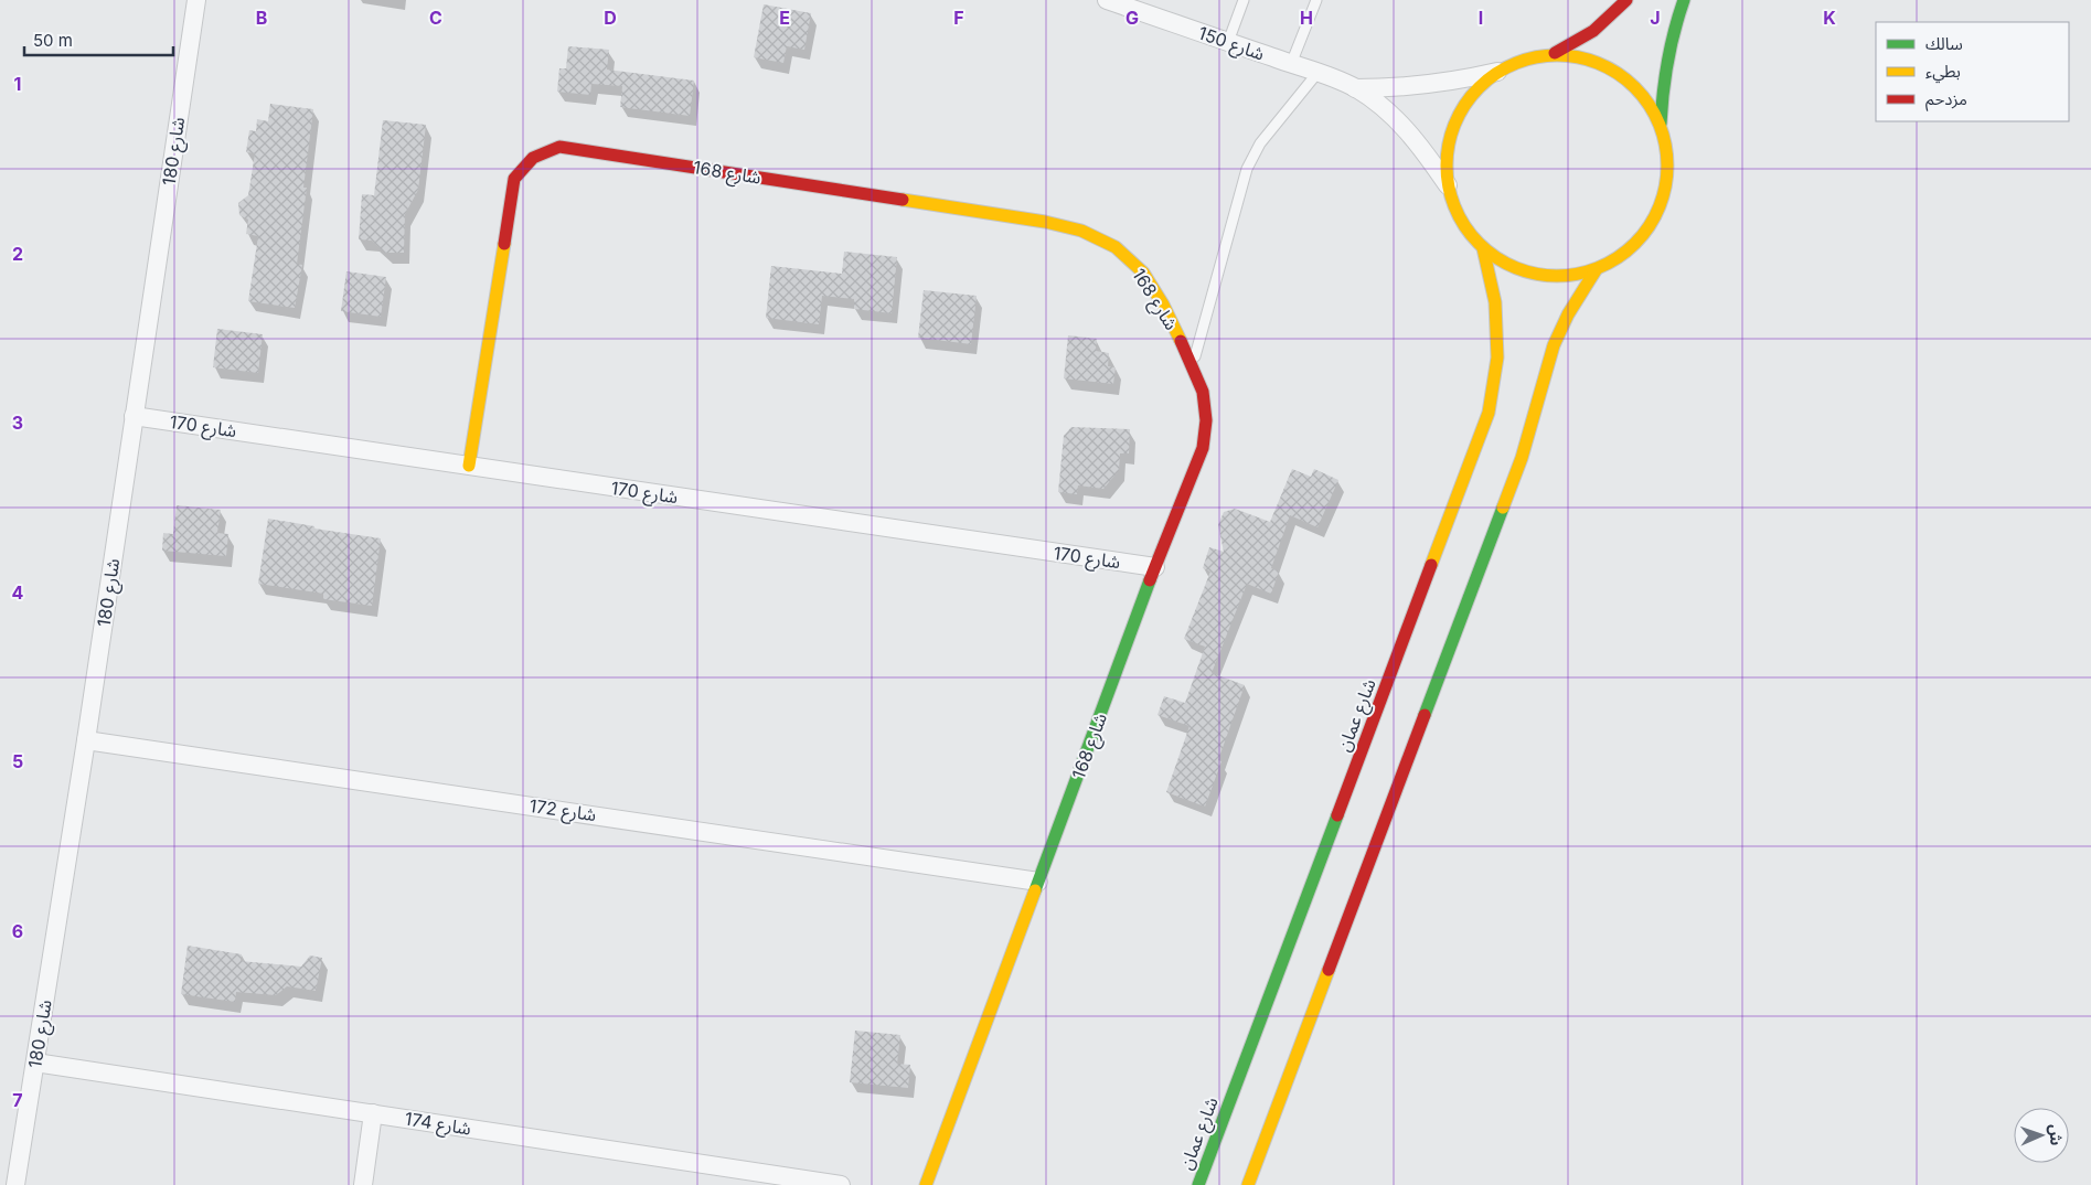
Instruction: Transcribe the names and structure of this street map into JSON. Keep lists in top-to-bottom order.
{
  "streets": {
    "main road": ["شارع 168", "شارع عمان"],
    "street": [
      "شارع 150",
      "شارع 180",
      "شارع 170",
      "شارع 172",
      "شارع 174"
    ]
  },
  "crossings": [
    ["شارع 180", "شارع 170"],
    ["شارع 180", "شارع 172"],
    ["شارع 180", "شارع 174"],
    ["شارع 168", "شارع 170"],
    ["شارع 168", "شارع 172"]
  ],
  "legend": ["سالك", "بطيء", "مزدحم"],
  "scale_bar": "50 m",
  "north": "right",
  "grid": {
    "columns": [
      "B",
      "C",
      "D",
      "E",
      "F",
      "G",
      "H",
      "I",
      "J",
      "K"
    ],
    "rows": [
      "1",
      "2",
      "3",
      "4",
      "5",
      "6",
      "7"
    ]
  }
}
